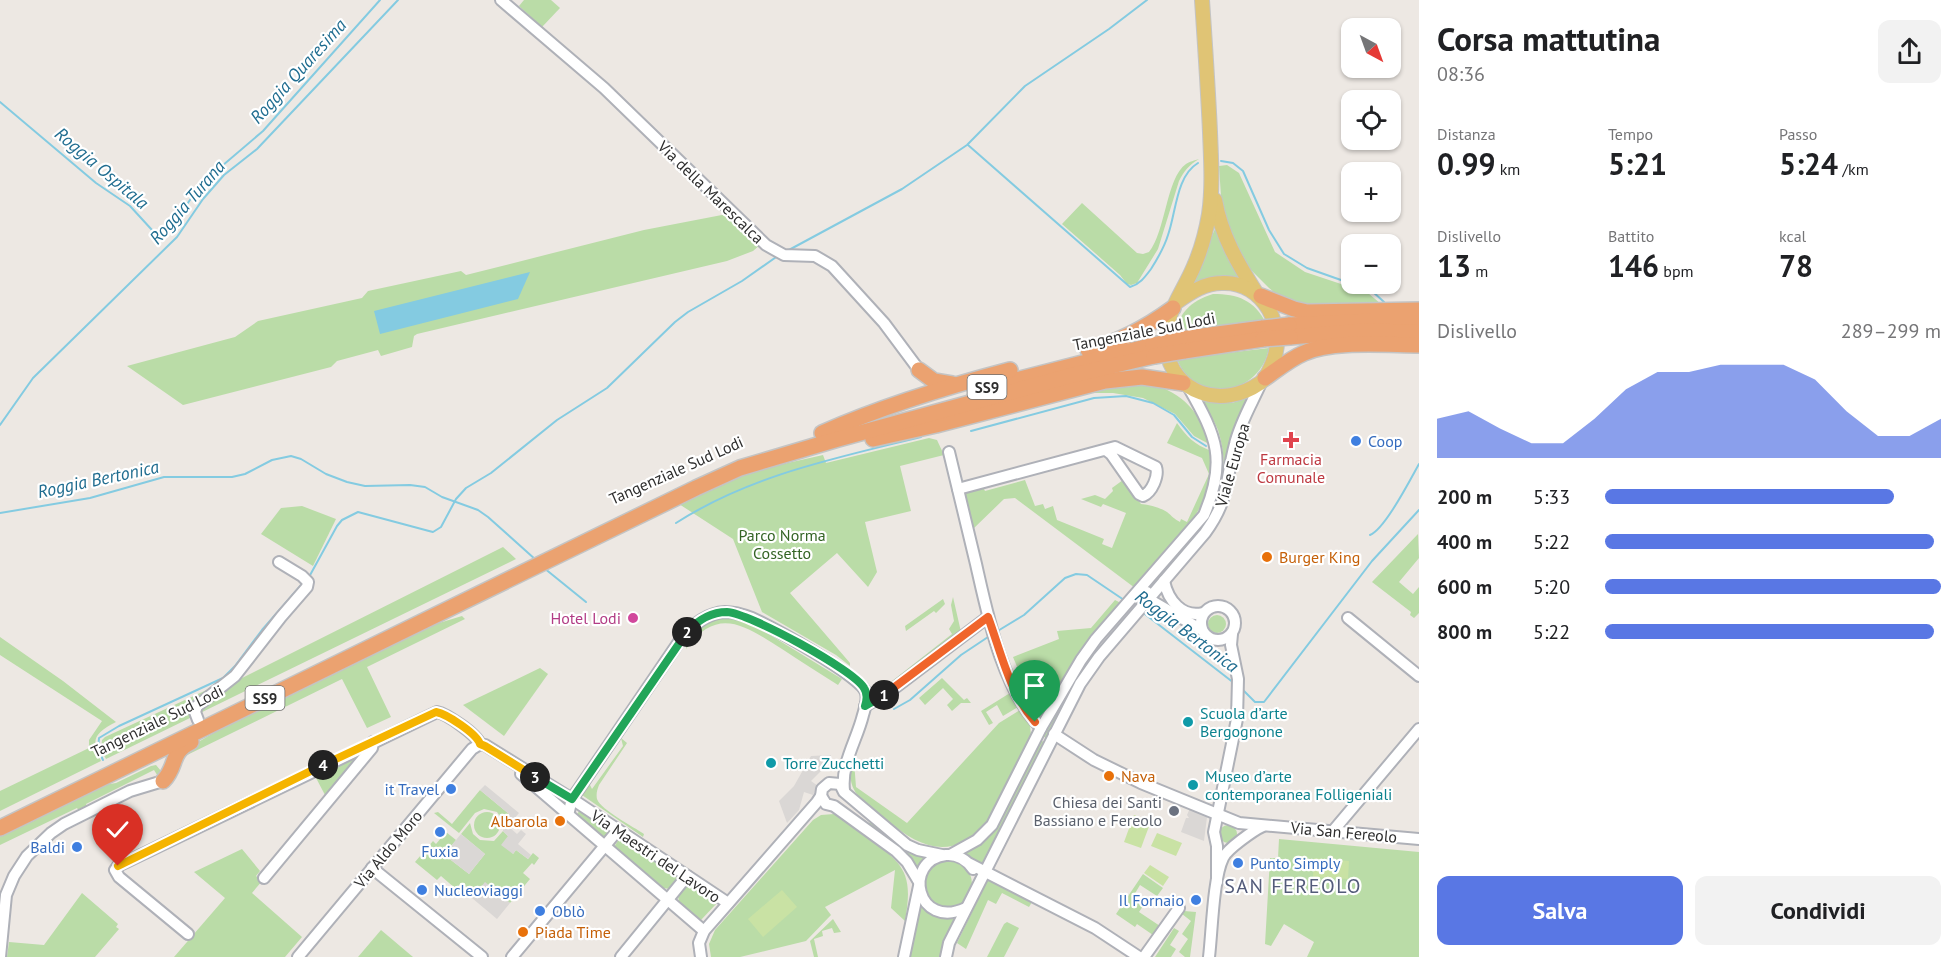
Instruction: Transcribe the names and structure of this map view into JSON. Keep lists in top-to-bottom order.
{
  "streets": {
    "highway": ["Tangenziale Sud Lodi", "SS9"],
    "street": [
      "Via della Marescalca",
      "Viale Europa",
      "Via San Fereolo",
      "Via Aldo Moro",
      "Via Maestri del Lavoro"
    ]
  },
  "crossings": [
    ["Tangenziale Sud Lodi", "SS9"],
    ["Via Aldo Moro", "Via Maestri del Lavoro"]
  ],
  "districts": ["SAN FEREOLO"],
  "water": [
    "Roggia Quaresima",
    "Roggia Ospitala",
    "Roggia Turana",
    "Roggia Bertonica"
  ],
  "parks": ["Parco Norma Cossetto"],
  "places": {
    "health": ["Farmacia Comunale"],
    "other": [
      "Coop",
      "Burger King",
      "Hotel Lodi",
      "Scuola d’arte Bergognone",
      "Torre Zucchetti",
      "Nava",
      "Museo d’arte contemporanea Folligeniali",
      "it Travel",
      "Chiesa dei Santi Bassiano e Fereolo",
      "Albarola",
      "Fuxia",
      "Baldi",
      "Punto Simply",
      "Nucleoviaggi",
      "Il Fornaio",
      "Oblò",
      "Piada Time"
    ]
  },
  "north": "bottom right",
  "page": {
    "heading": ["Corsa mattutina", "08:36"],
    "map_buttons": ["+", "−"],
    "stats": [
      ["Distanza", "0.99 km"],
      ["Tempo", "5:21"],
      ["Passo", "5:24 /km"],
      ["Dislivello", "13 m"],
      ["Battito", "146 bpm"],
      ["kcal", "78"]
    ],
    "chart": ["Dislivello", "289–299 m"],
    "list": [
      {
        "name": "200 m",
        "note": "5:33"
      },
      {
        "name": "400 m",
        "note": "5:22"
      },
      {
        "name": "600 m",
        "note": "5:20"
      },
      {
        "name": "800 m",
        "note": "5:22"
      }
    ],
    "pins": [
      "2",
      "1",
      "4",
      "3"
    ],
    "buttons": ["Salva", "Condividi"]
  }
}
